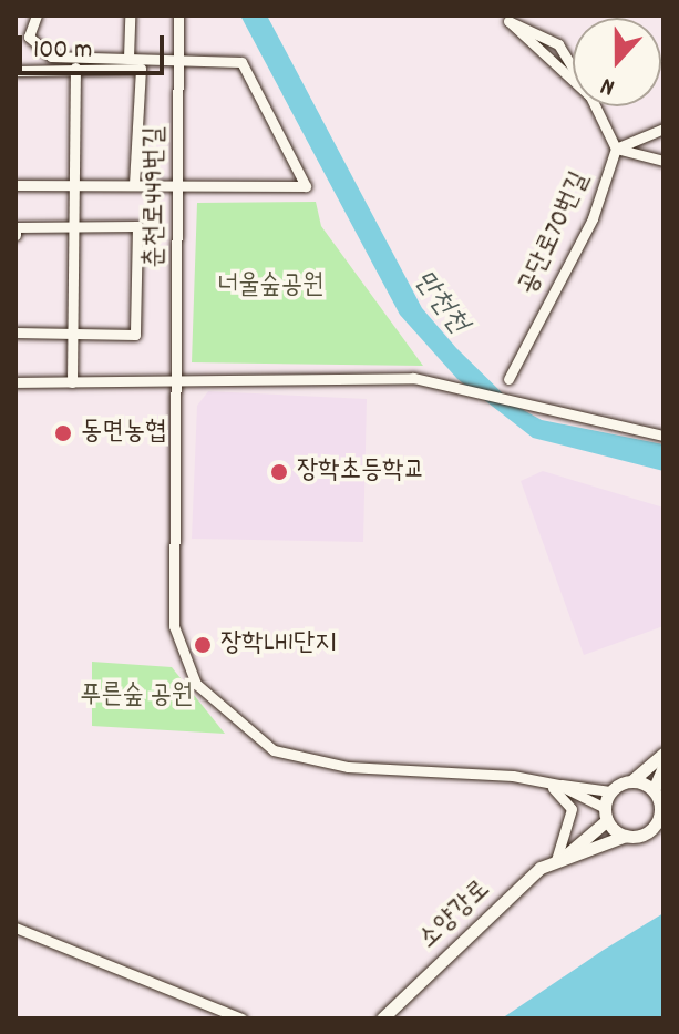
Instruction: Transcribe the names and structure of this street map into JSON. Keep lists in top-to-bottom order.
{
  "streets": {
    "street": ["춘천로449번길", "공단로70번길", "소양강로"]
  },
  "water": ["만천천"],
  "parks": ["너울숲공원", "푸른숲 공원"],
  "places": ["동면농협", "장학초등학교", "장학LH1단지"],
  "scale_bar": "100 m",
  "north": "bottom"
}
